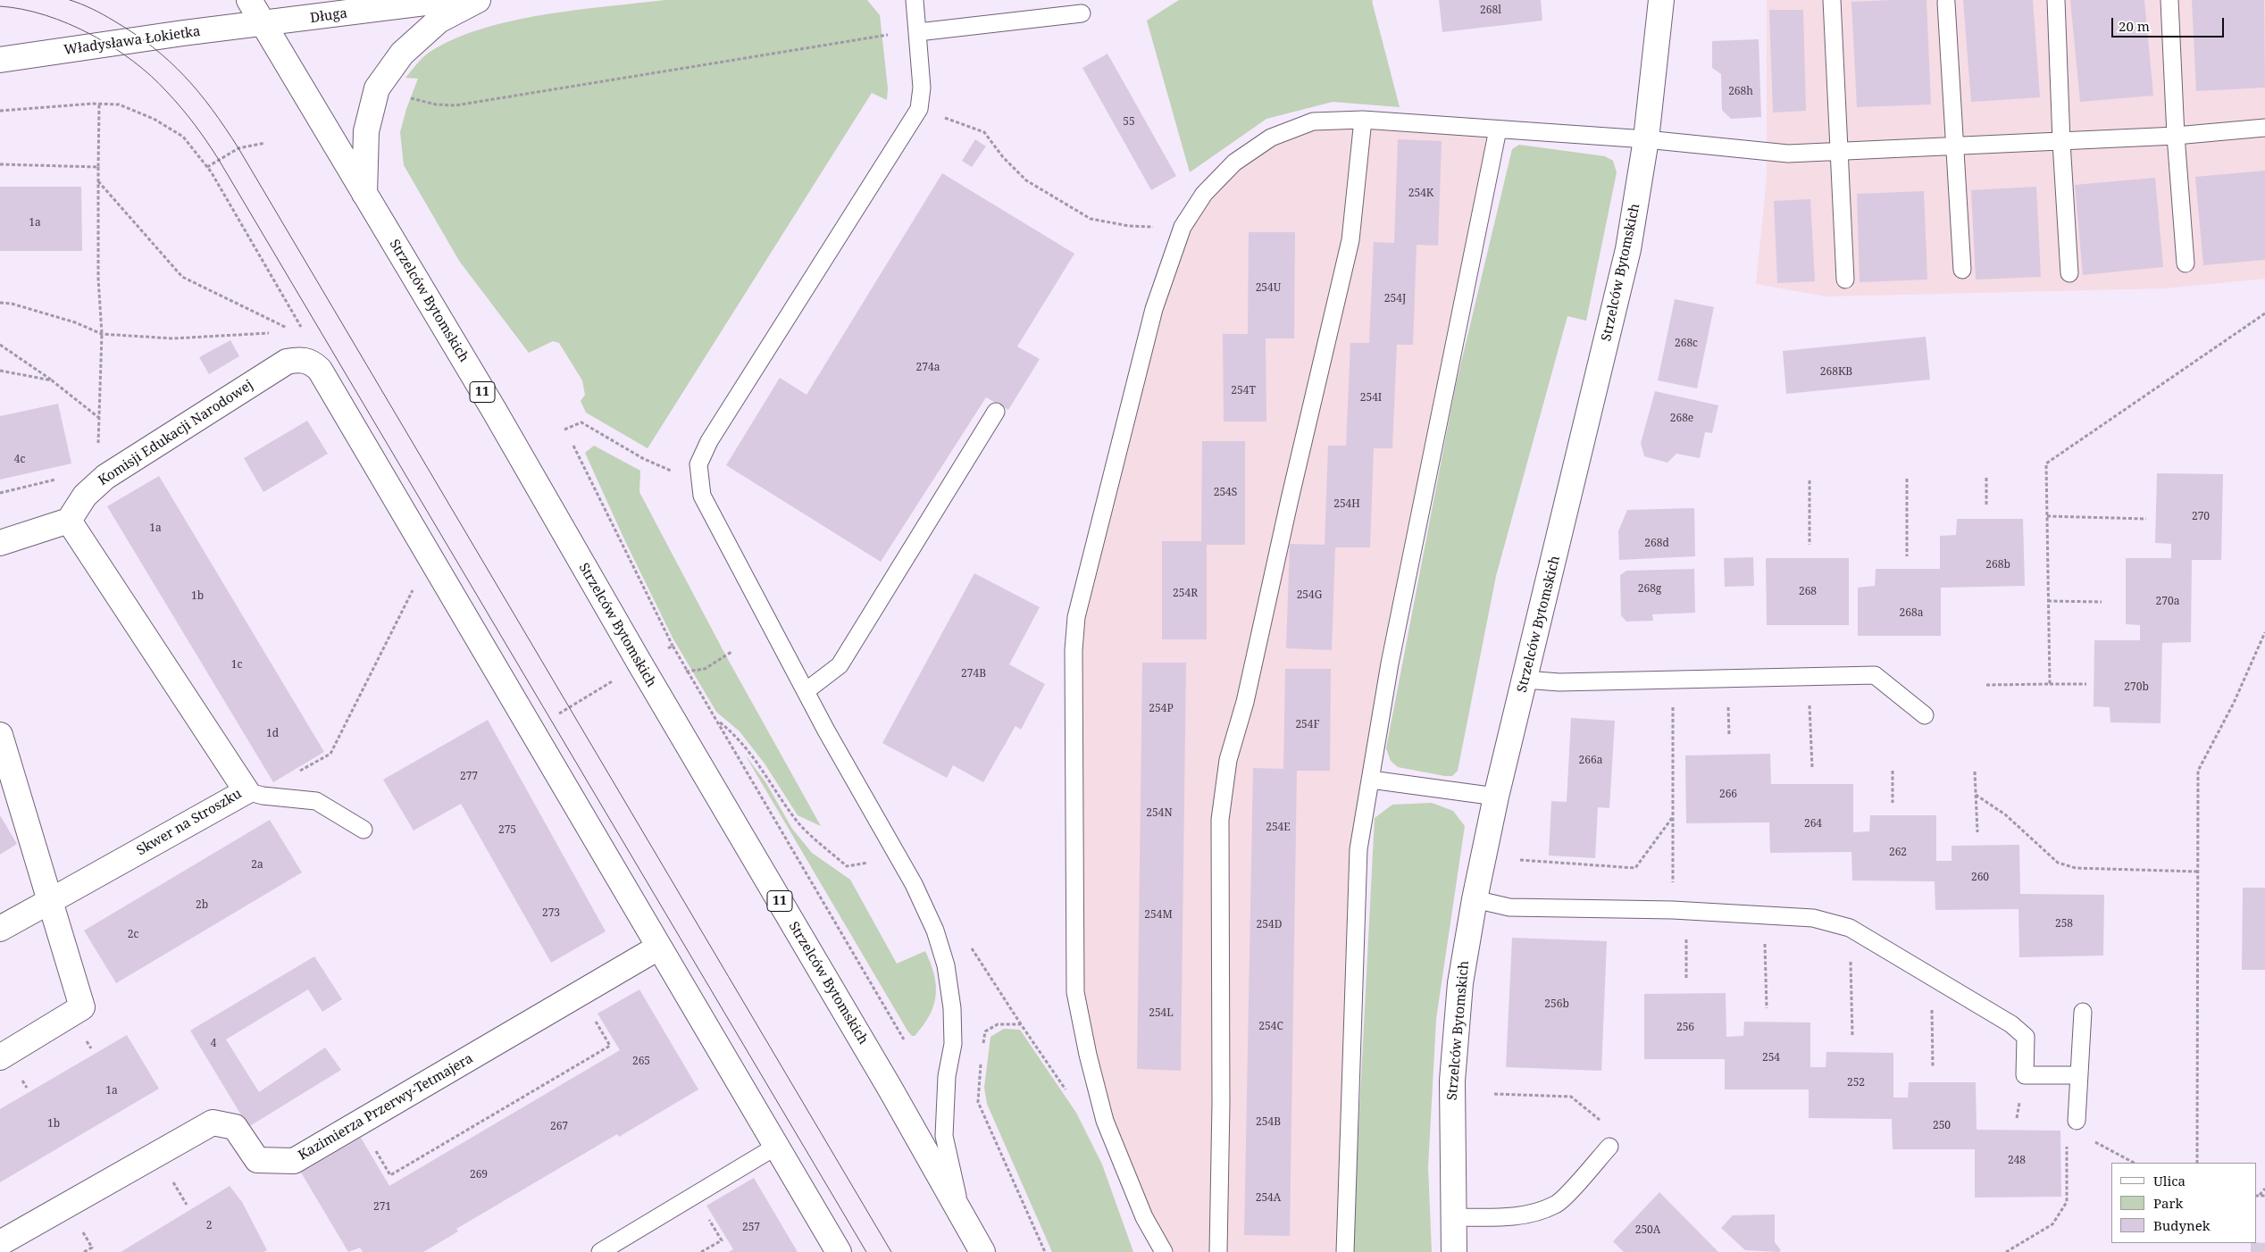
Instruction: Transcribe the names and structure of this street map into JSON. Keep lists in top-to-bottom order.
{
  "streets": {
    "main road": [
      "Długa",
      "Władysława Łokietka",
      "Strzelców Bytomskich",
      "11",
      "Komisji Edukacji Narodowej",
      "Skwer na Stroszku",
      "Kazimierza Przerwy-Tetmajera"
    ]
  },
  "crossings": [
    ["Długa", "Władysława Łokietka"],
    ["Długa", "Strzelców Bytomskich"],
    ["Władysława Łokietka", "Strzelców Bytomskich"],
    ["Komisji Edukacji Narodowej", "Skwer na Stroszku"],
    ["Komisji Edukacji Narodowej", "Kazimierza Przerwy-Tetmajera"]
  ],
  "house_numbers": [
    "268l",
    "268h",
    "55",
    "254K",
    "1a",
    "254U",
    "254J",
    "268c",
    "274a",
    "268KB",
    "254T",
    "254I",
    "268e",
    "4c",
    "254S",
    "254H",
    "270",
    "1a",
    "268d",
    "268b",
    "268g",
    "268",
    "254R",
    "254G",
    "1b",
    "270a",
    "268a",
    "1c",
    "274B",
    "270b",
    "254P",
    "254F",
    "1d",
    "266a",
    "277",
    "266",
    "254N",
    "264",
    "254E",
    "275",
    "262",
    "2a",
    "260",
    "2b",
    "273",
    "254M",
    "258",
    "254D",
    "2c",
    "256b",
    "254L",
    "254C",
    "256",
    "4",
    "254",
    "265",
    "252",
    "1a",
    "254B",
    "1b",
    "250",
    "267",
    "248",
    "269",
    "254A",
    "271",
    "2",
    "257",
    "250A"
  ],
  "legend": ["Ulica", "Park", "Budynek"],
  "scale_bar": "20 m"
}
